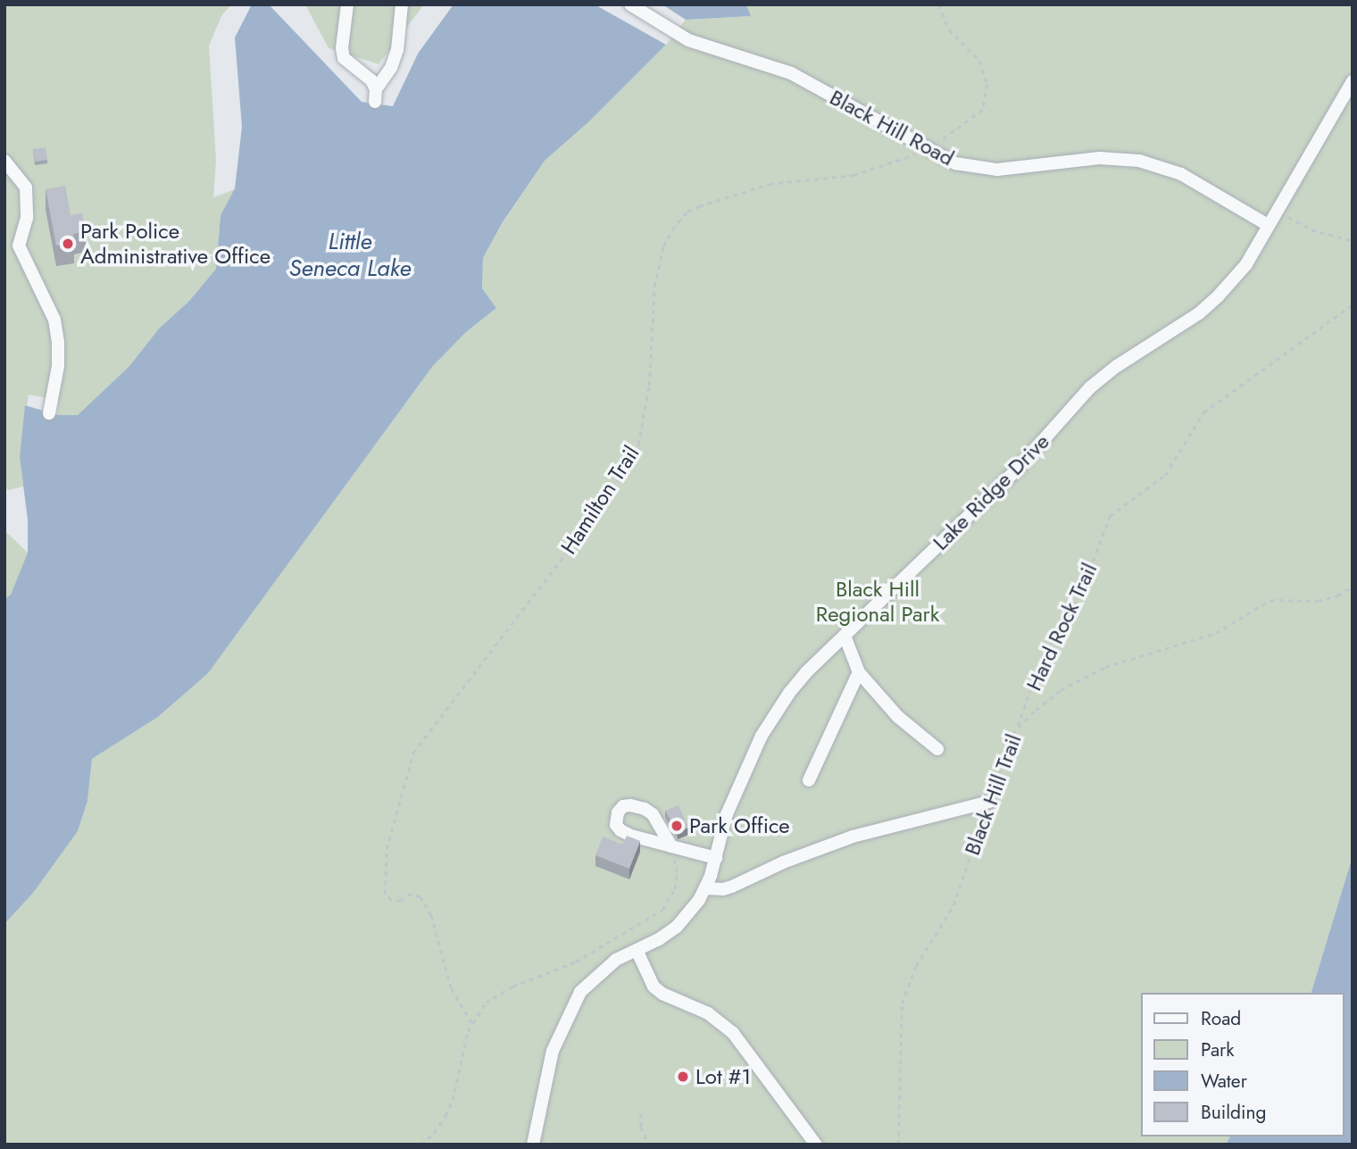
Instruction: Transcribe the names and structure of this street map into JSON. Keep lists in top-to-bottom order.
{
  "streets": {
    "street": ["Black Hill Road", "Lake Ridge Drive"],
    "path": ["Hamilton Trail", "Hard Rock Trail", "Black Hill Trail"]
  },
  "crossings": [
    ["Black Hill Road", "Lake Ridge Drive"],
    ["Black Hill Road", "Hamilton Trail"],
    ["Hard Rock Trail", "Black Hill Trail"]
  ],
  "water": ["Little Seneca Lake"],
  "parks": ["Black Hill Regional Park"],
  "places": ["Park Police Administrative Office", "Park Office", "Lot #1"],
  "legend": [
    "Road",
    "Park",
    "Water",
    "Building"
  ]
}
